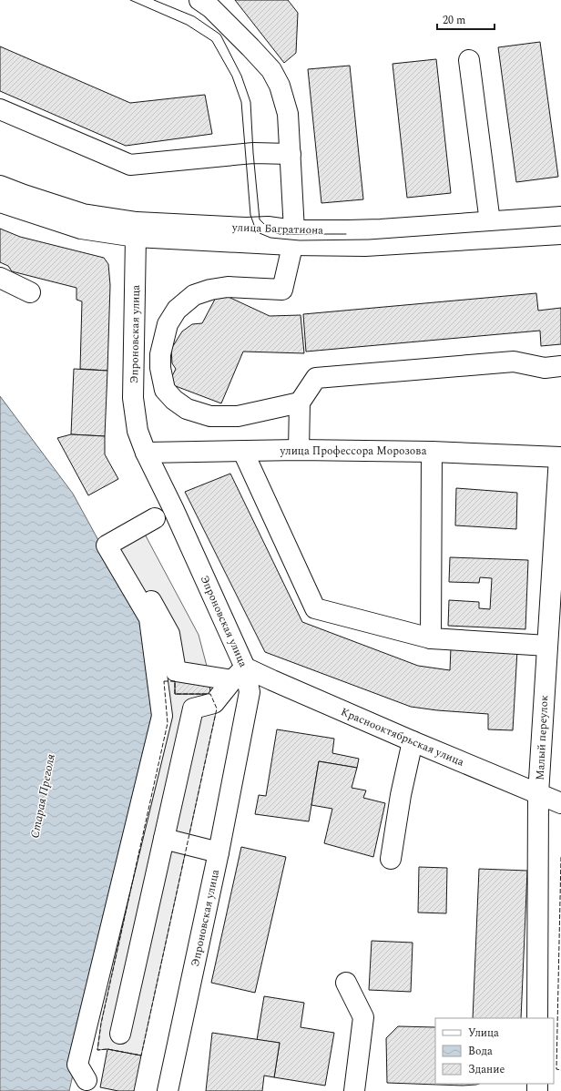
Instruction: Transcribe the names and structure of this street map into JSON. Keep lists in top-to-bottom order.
{
  "streets": {
    "street": [
      "улица Багратиона",
      "Эпроновская улица",
      "улица Профессора Морозова",
      "Краснооктябрьская улица",
      "Малый переулок"
    ]
  },
  "crossings": [
    ["улица Багратиона", "Эпроновская улица"],
    ["Эпроновская улица", "улица Профессора Морозова"],
    ["Эпроновская улица", "Краснооктябрьская улица"],
    ["улица Профессора Морозова", "Малый переулок"],
    ["Краснооктябрьская улица", "Малый переулок"]
  ],
  "water": ["Старая Преголя"],
  "legend": ["Улица", "Вода", "Здание"],
  "scale_bar": "20 m"
}
